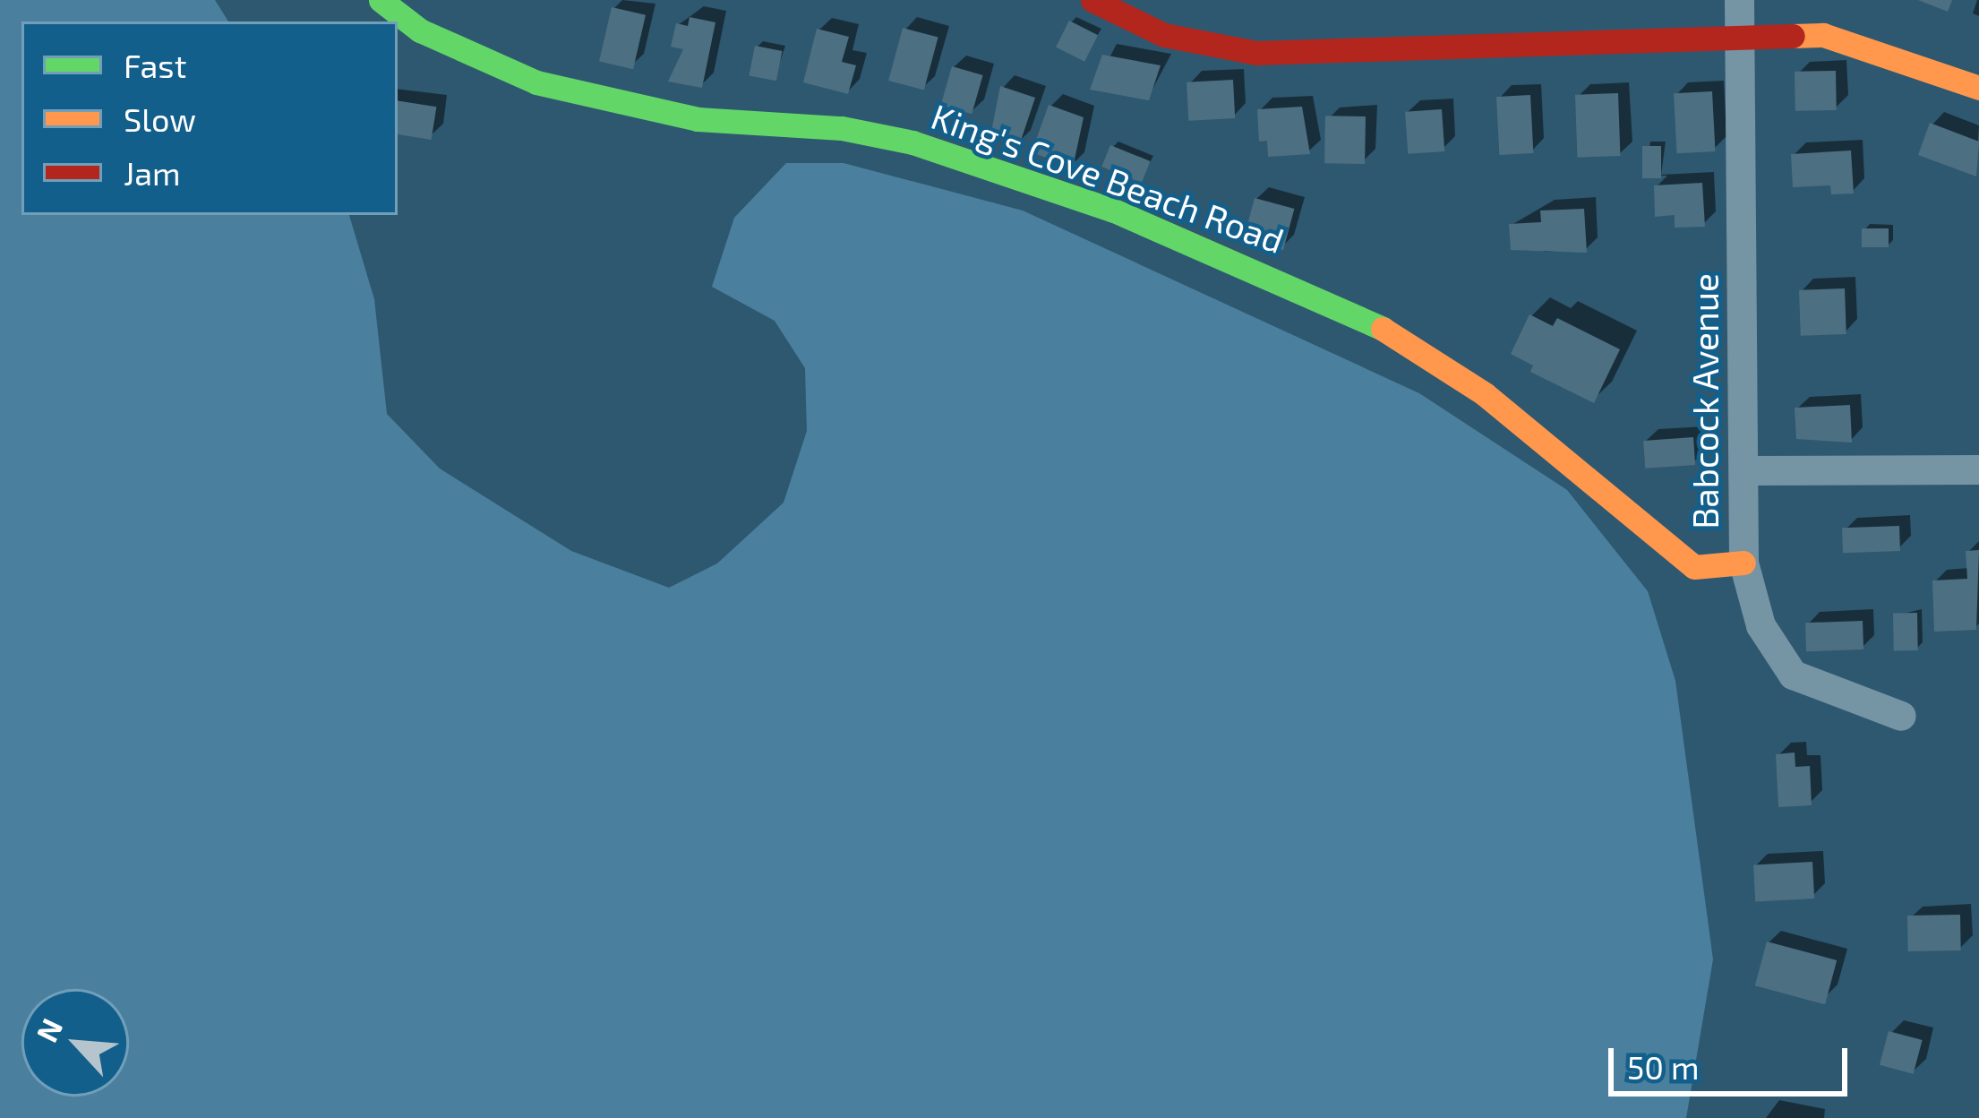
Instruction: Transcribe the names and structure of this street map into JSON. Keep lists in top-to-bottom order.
{
  "streets": {
    "street": ["King's Cove Beach Road", "Babcock Avenue"]
  },
  "crossings": [
    ["King's Cove Beach Road", "Babcock Avenue"]
  ],
  "legend": ["Fast", "Slow", "Jam"],
  "scale_bar": "50 m",
  "north": "top left"
}
